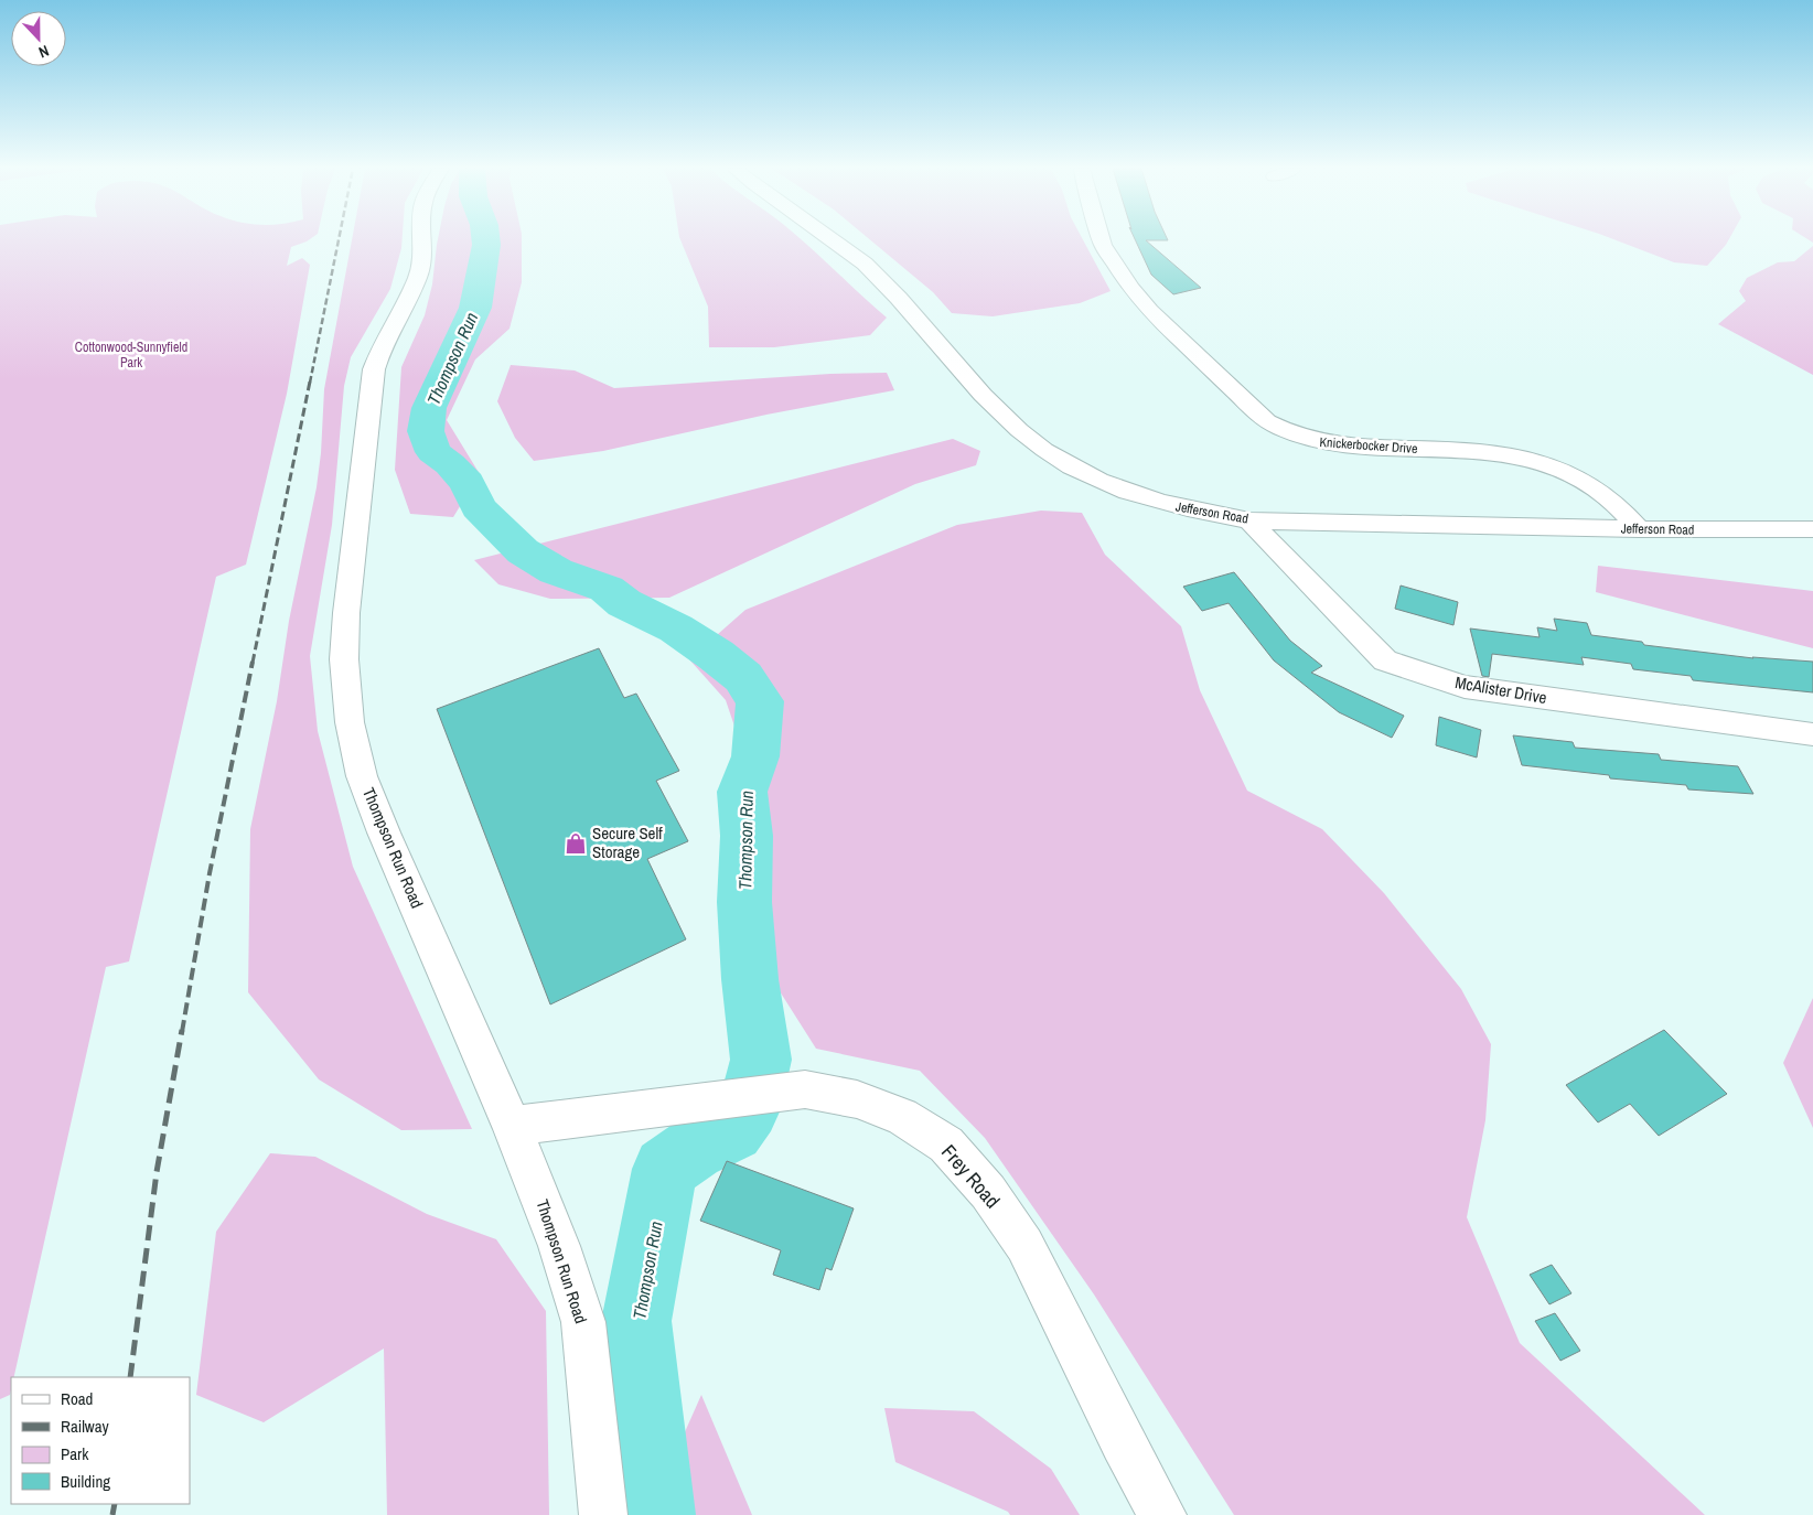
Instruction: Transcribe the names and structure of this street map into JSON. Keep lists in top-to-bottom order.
{
  "streets": {
    "street": [
      "Knickerbocker Drive",
      "Jefferson Road",
      "McAlister Drive",
      "Thompson Run Road",
      "Frey Road"
    ]
  },
  "crossings": [
    ["Knickerbocker Drive", "Jefferson Road"],
    ["Jefferson Road", "McAlister Drive"],
    ["Thompson Run Road", "Frey Road"]
  ],
  "water": ["Thompson Run"],
  "parks": ["Cottonwood-Sunnyfield Park"],
  "places": {
    "shop": ["Secure Self Storage"]
  },
  "legend": [
    "Road",
    "Railway",
    "Park",
    "Building"
  ],
  "north": "bottom"
}
